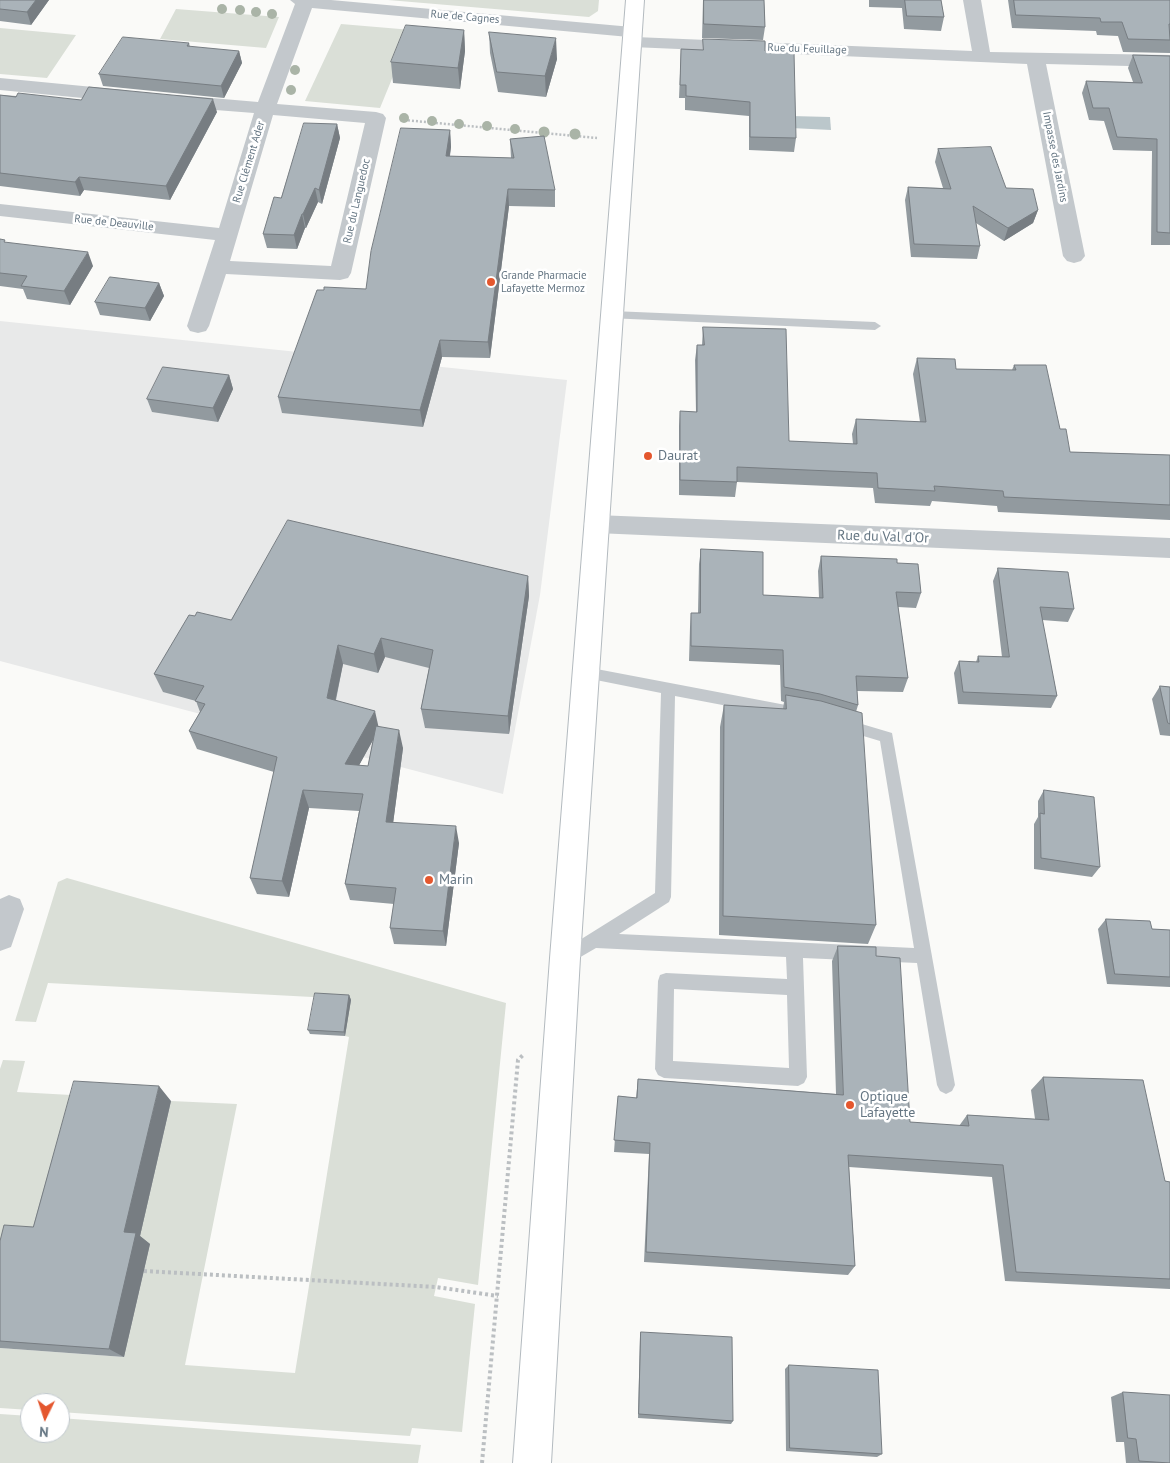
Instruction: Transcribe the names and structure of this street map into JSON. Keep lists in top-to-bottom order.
{
  "streets": {
    "street": [
      "Rue de Cagnes",
      "Rue du Feuillage",
      "Impasse des Jardins",
      "Rue Clément Ader",
      "Rue du Languedoc",
      "Rue de Deauville",
      "Rue du Val d'Or"
    ]
  },
  "crossings": [
    ["Rue de Cagnes", "Rue du Feuillage"],
    ["Rue de Cagnes", "Rue Clément Ader"],
    ["Rue du Feuillage", "Impasse des Jardins"],
    ["Rue Clément Ader", "Rue du Languedoc"],
    ["Rue Clément Ader", "Rue de Deauville"]
  ],
  "places": [
    "Grande Pharmacie Lafayette Mermoz",
    "Daurat",
    "Marin",
    "Optique Lafayette"
  ],
  "north": "bottom"
}
